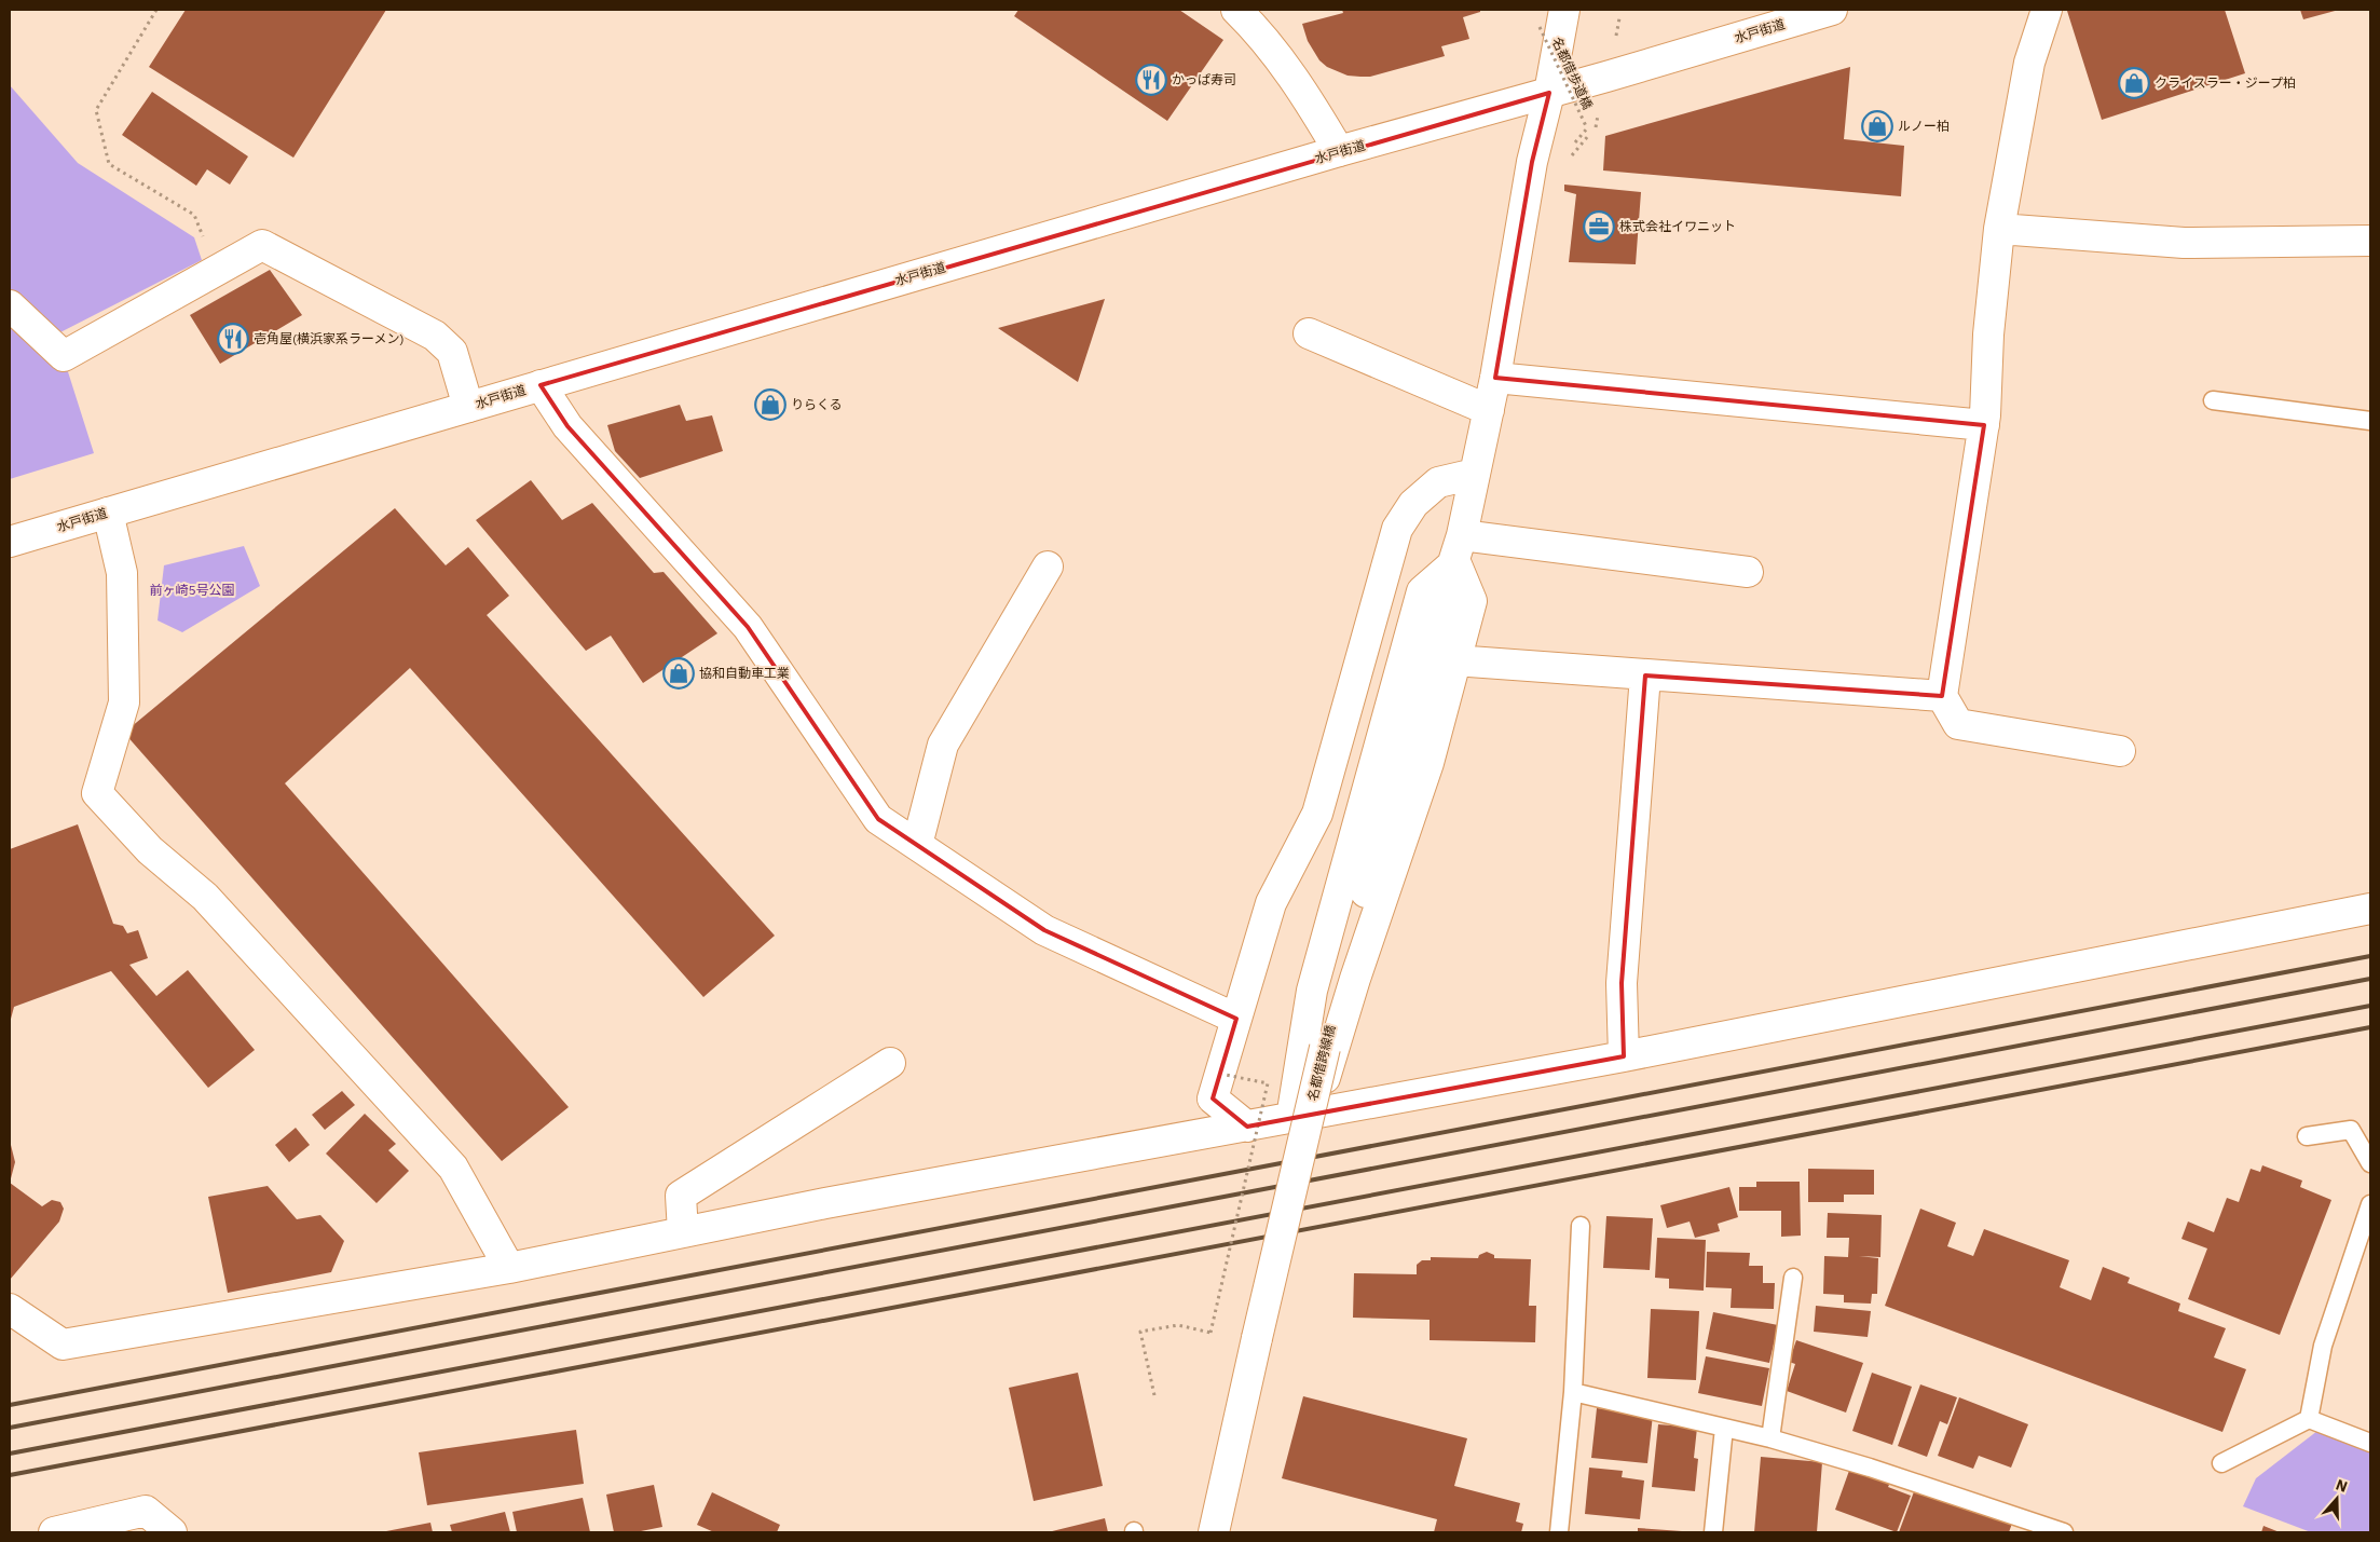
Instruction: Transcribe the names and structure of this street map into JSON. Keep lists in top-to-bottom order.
{
  "streets": {
    "main road": ["水戸街道", "名都借跨線橋"],
    "path": ["名都借歩道橋"]
  },
  "crossings": [
    ["水戸街道", "名都借跨線橋"]
  ],
  "parks": ["前ヶ崎5号公園"],
  "places": {
    "restaurant": ["かっぱ寿司", "壱角屋(横浜家系ラーメン)"],
    "shop": [
      "クライスラー・ジープ柏",
      "ルノー柏",
      "りらくる",
      "協和自動車工業"
    ],
    "office": ["株式会社イワニット"]
  },
  "north": "top"
}
